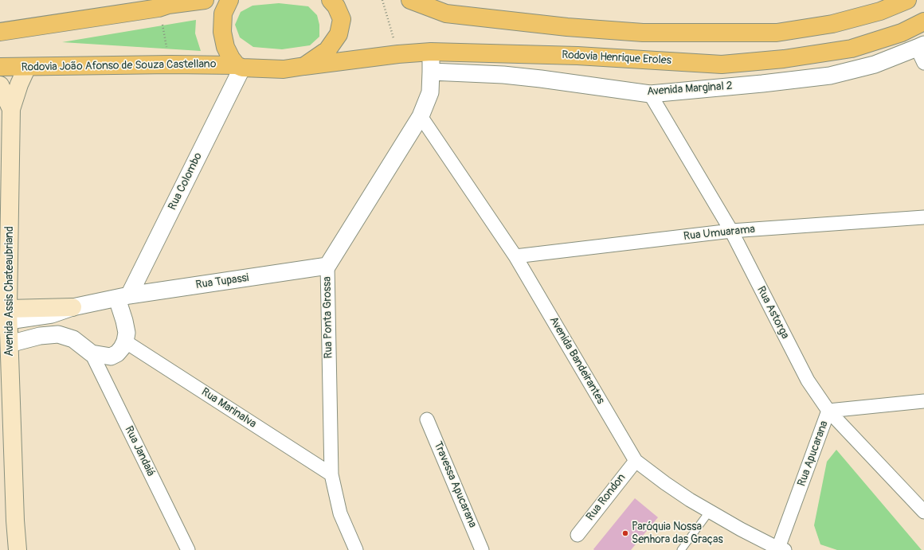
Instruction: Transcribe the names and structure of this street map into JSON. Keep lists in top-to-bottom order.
{
  "streets": {
    "main road": ["Rodovia Henrique Eroles", "Rodovia João Afonso de Souza Castellano", "Avenida Assis Chateaubriand"],
    "street": [
      "Avenida Marginal 2",
      "Rua Colombo",
      "Rua Umuarama",
      "Rua Tupassi",
      "Rua Astorga",
      "Rua Ponta Grossa",
      "Avenida Bandeirantes",
      "Rua Marinalva",
      "Rua Jandaiá",
      "Rua Apucarana",
      "Travessa Apucarana",
      "Rua Rondon"
    ]
  },
  "crossings": [
    ["Rodovia Henrique Eroles", "Rodovia João Afonso de Souza Castellano"],
    ["Rodovia Henrique Eroles", "Rua Ponta Grossa"],
    ["Rodovia João Afonso de Souza Castellano", "Rua Colombo"],
    ["Rodovia João Afonso de Souza Castellano", "Avenida Assis Chateaubriand"],
    ["Avenida Marginal 2", "Rua Astorga"],
    ["Avenida Marginal 2", "Rua Ponta Grossa"],
    ["Rua Colombo", "Rua Tupassi"],
    ["Rua Umuarama", "Rua Astorga"],
    ["Rua Umuarama", "Avenida Bandeirantes"],
    ["Rua Tupassi", "Rua Ponta Grossa"],
    ["Rua Astorga", "Rua Apucarana"],
    ["Rua Ponta Grossa", "Avenida Bandeirantes"],
    ["Rua Ponta Grossa", "Rua Marinalva"],
    ["Avenida Bandeirantes", "Rua Apucarana"],
    ["Avenida Bandeirantes", "Rua Rondon"]
  ],
  "places": ["Paróquia Nossa Senhora das Graças"]
}
